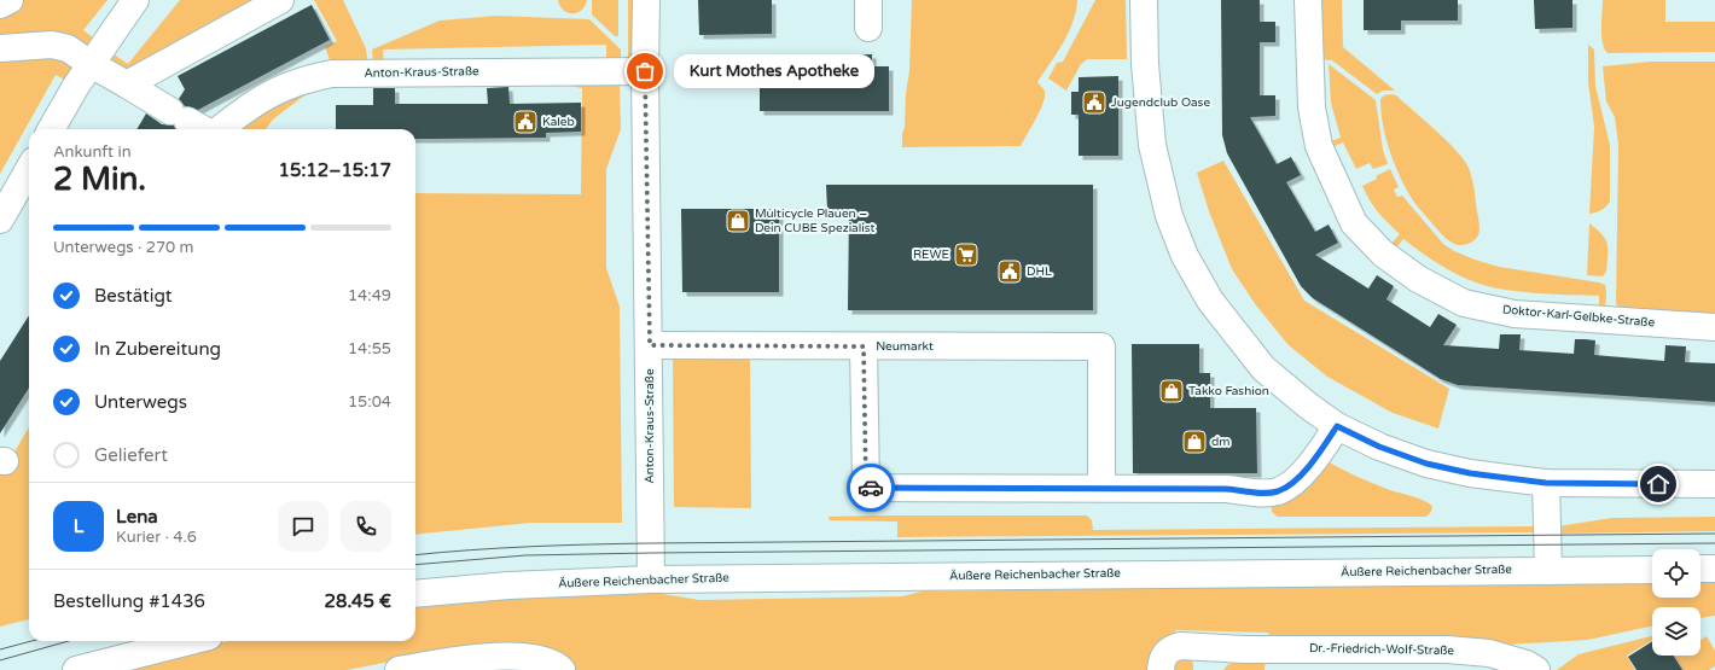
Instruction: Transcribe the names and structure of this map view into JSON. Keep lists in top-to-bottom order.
{
  "streets": {
    "street": [
      "Anton-Kraus-Straße",
      "Doktor-Karl-Gelbke-Straße",
      "Neumarkt",
      "Äußere Reichenbacher Straße",
      "Dr.-Friedrich-Wolf-Straße"
    ]
  },
  "crossings": [
    ["Anton-Kraus-Straße", "Neumarkt"],
    ["Anton-Kraus-Straße", "Äußere Reichenbacher Straße"]
  ],
  "places": {
    "other": ["Kurt Mothes Apotheke"],
    "public building": ["Jugendclub Oase", "Kaleb", "DHL"],
    "shop": ["Multicycle Plauen – Dein CUBE Spezialist", "Takko Fashion", "dm"],
    "supermarket": ["REWE"]
  },
  "page": {
    "bubble": "Kurt Mothes Apotheke",
    "heading": ["2 Min.", "Ankunft in", "15:12–15:17"],
    "panel": [
      "Lena",
      "Kurier · 4.6",
      "Bestellung #1436",
      "28.45 €"
    ],
    "bar": "Unterwegs · 270 m",
    "list": [
      ["Bestätigt", "14:49"],
      ["In Zubereitung", "14:55"],
      ["Unterwegs", "15:04"],
      "Geliefert"
    ],
    "round": "L"
  }
}
